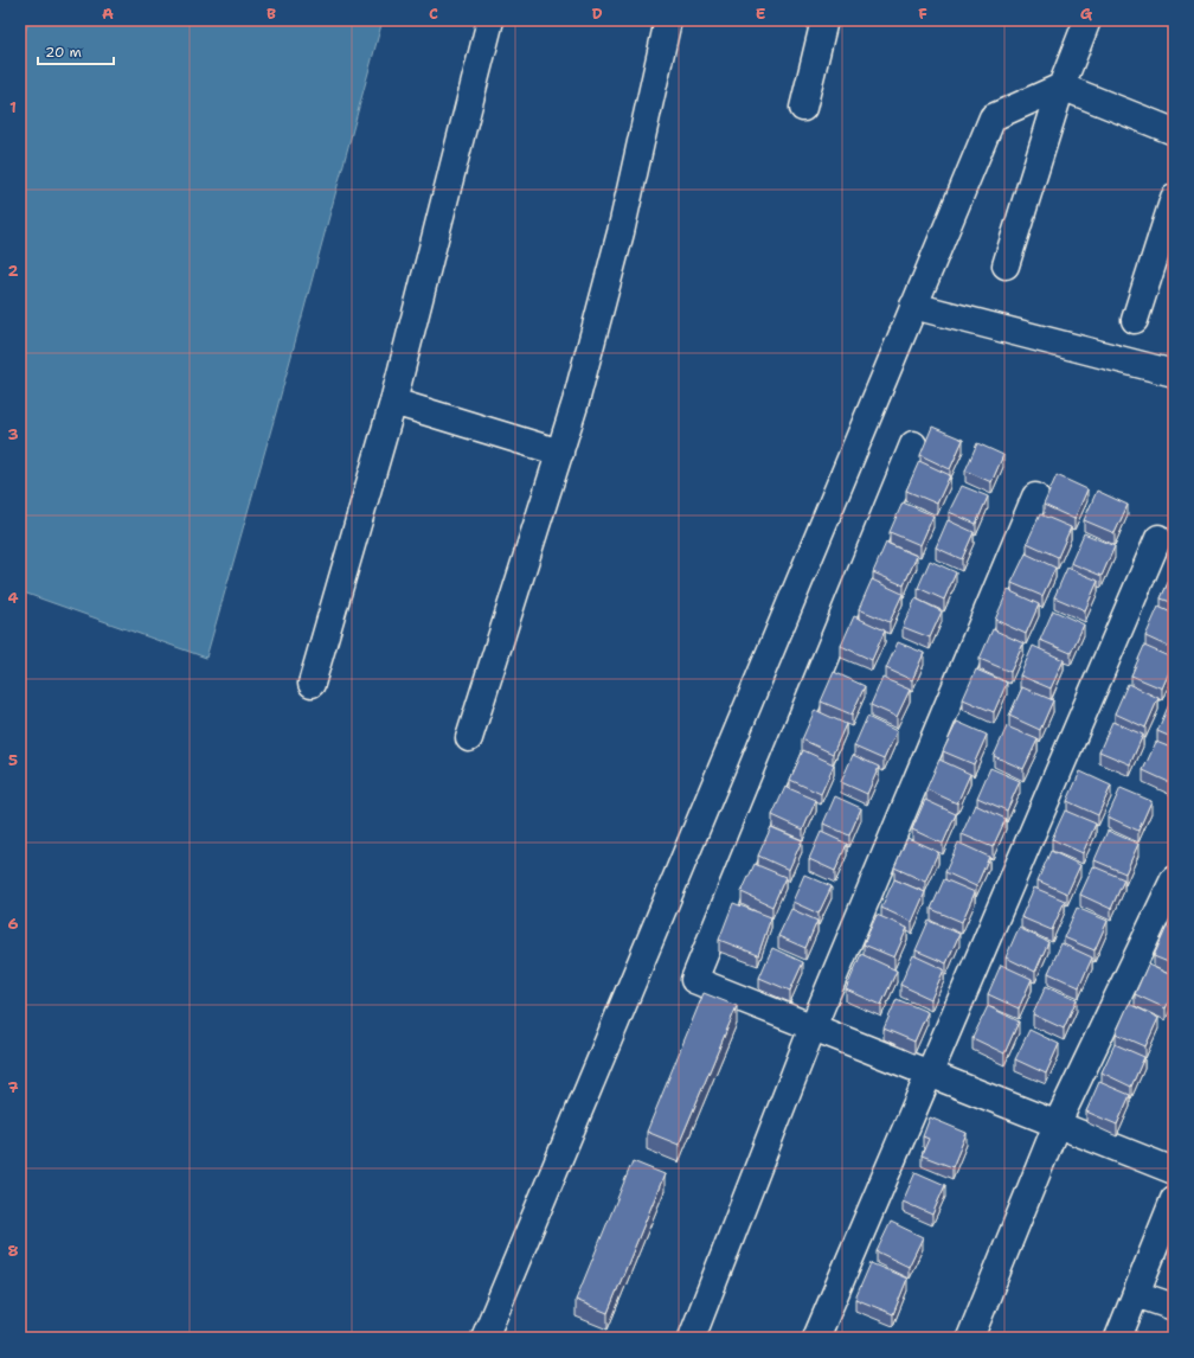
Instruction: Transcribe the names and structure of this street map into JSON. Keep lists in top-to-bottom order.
{
  "scale_bar": "20 m",
  "grid": {
    "columns": [
      "A",
      "B",
      "C",
      "D",
      "E",
      "F",
      "G"
    ],
    "rows": [
      "1",
      "2",
      "3",
      "4",
      "5",
      "6",
      "7",
      "8"
    ]
  }
}
